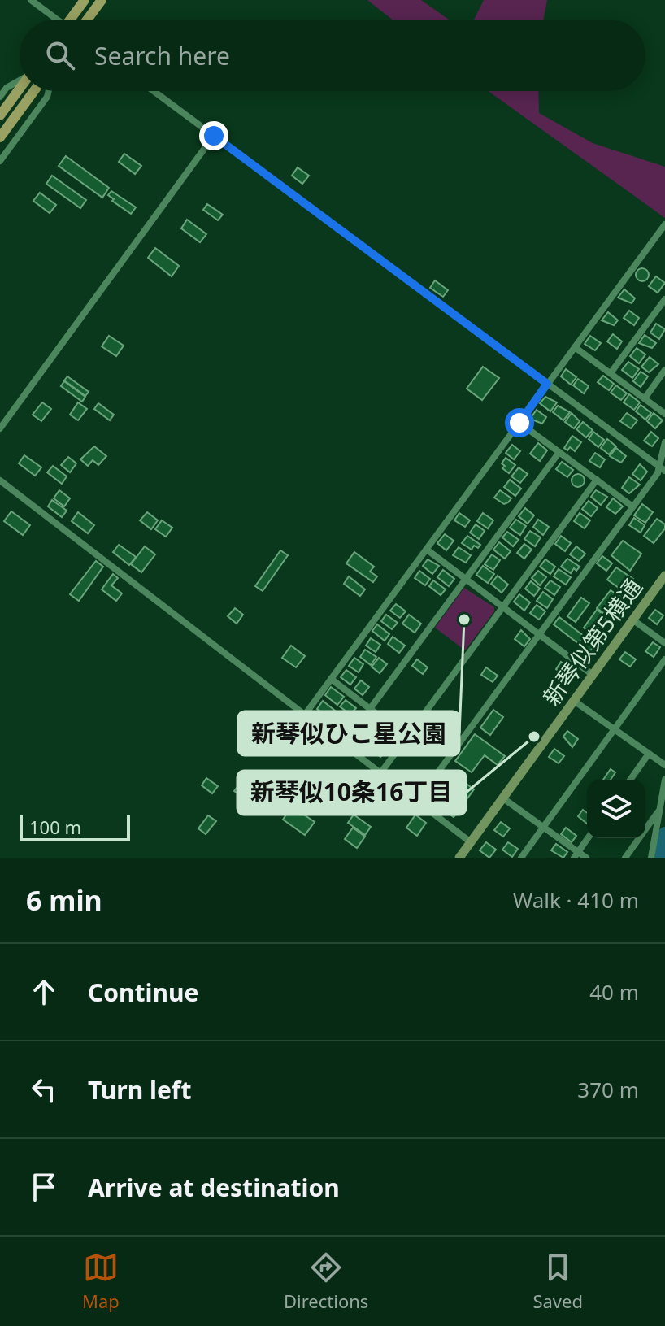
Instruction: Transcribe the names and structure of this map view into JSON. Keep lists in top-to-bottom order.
{
  "streets": {
    "street": ["新琴似第5横通"]
  },
  "places": ["新琴似ひこ星公園", "新琴似10条16丁目"],
  "scale_bar": "100 m",
  "page": {
    "search": "Search here",
    "scale": "100 m",
    "heading": ["6 min", "Walk · 410 m"],
    "list": [
      ["Continue", "40 m"],
      ["Turn left", "370 m"],
      "Arrive at destination"
    ],
    "nav": ["Map", "Directions", "Saved"]
  }
}
